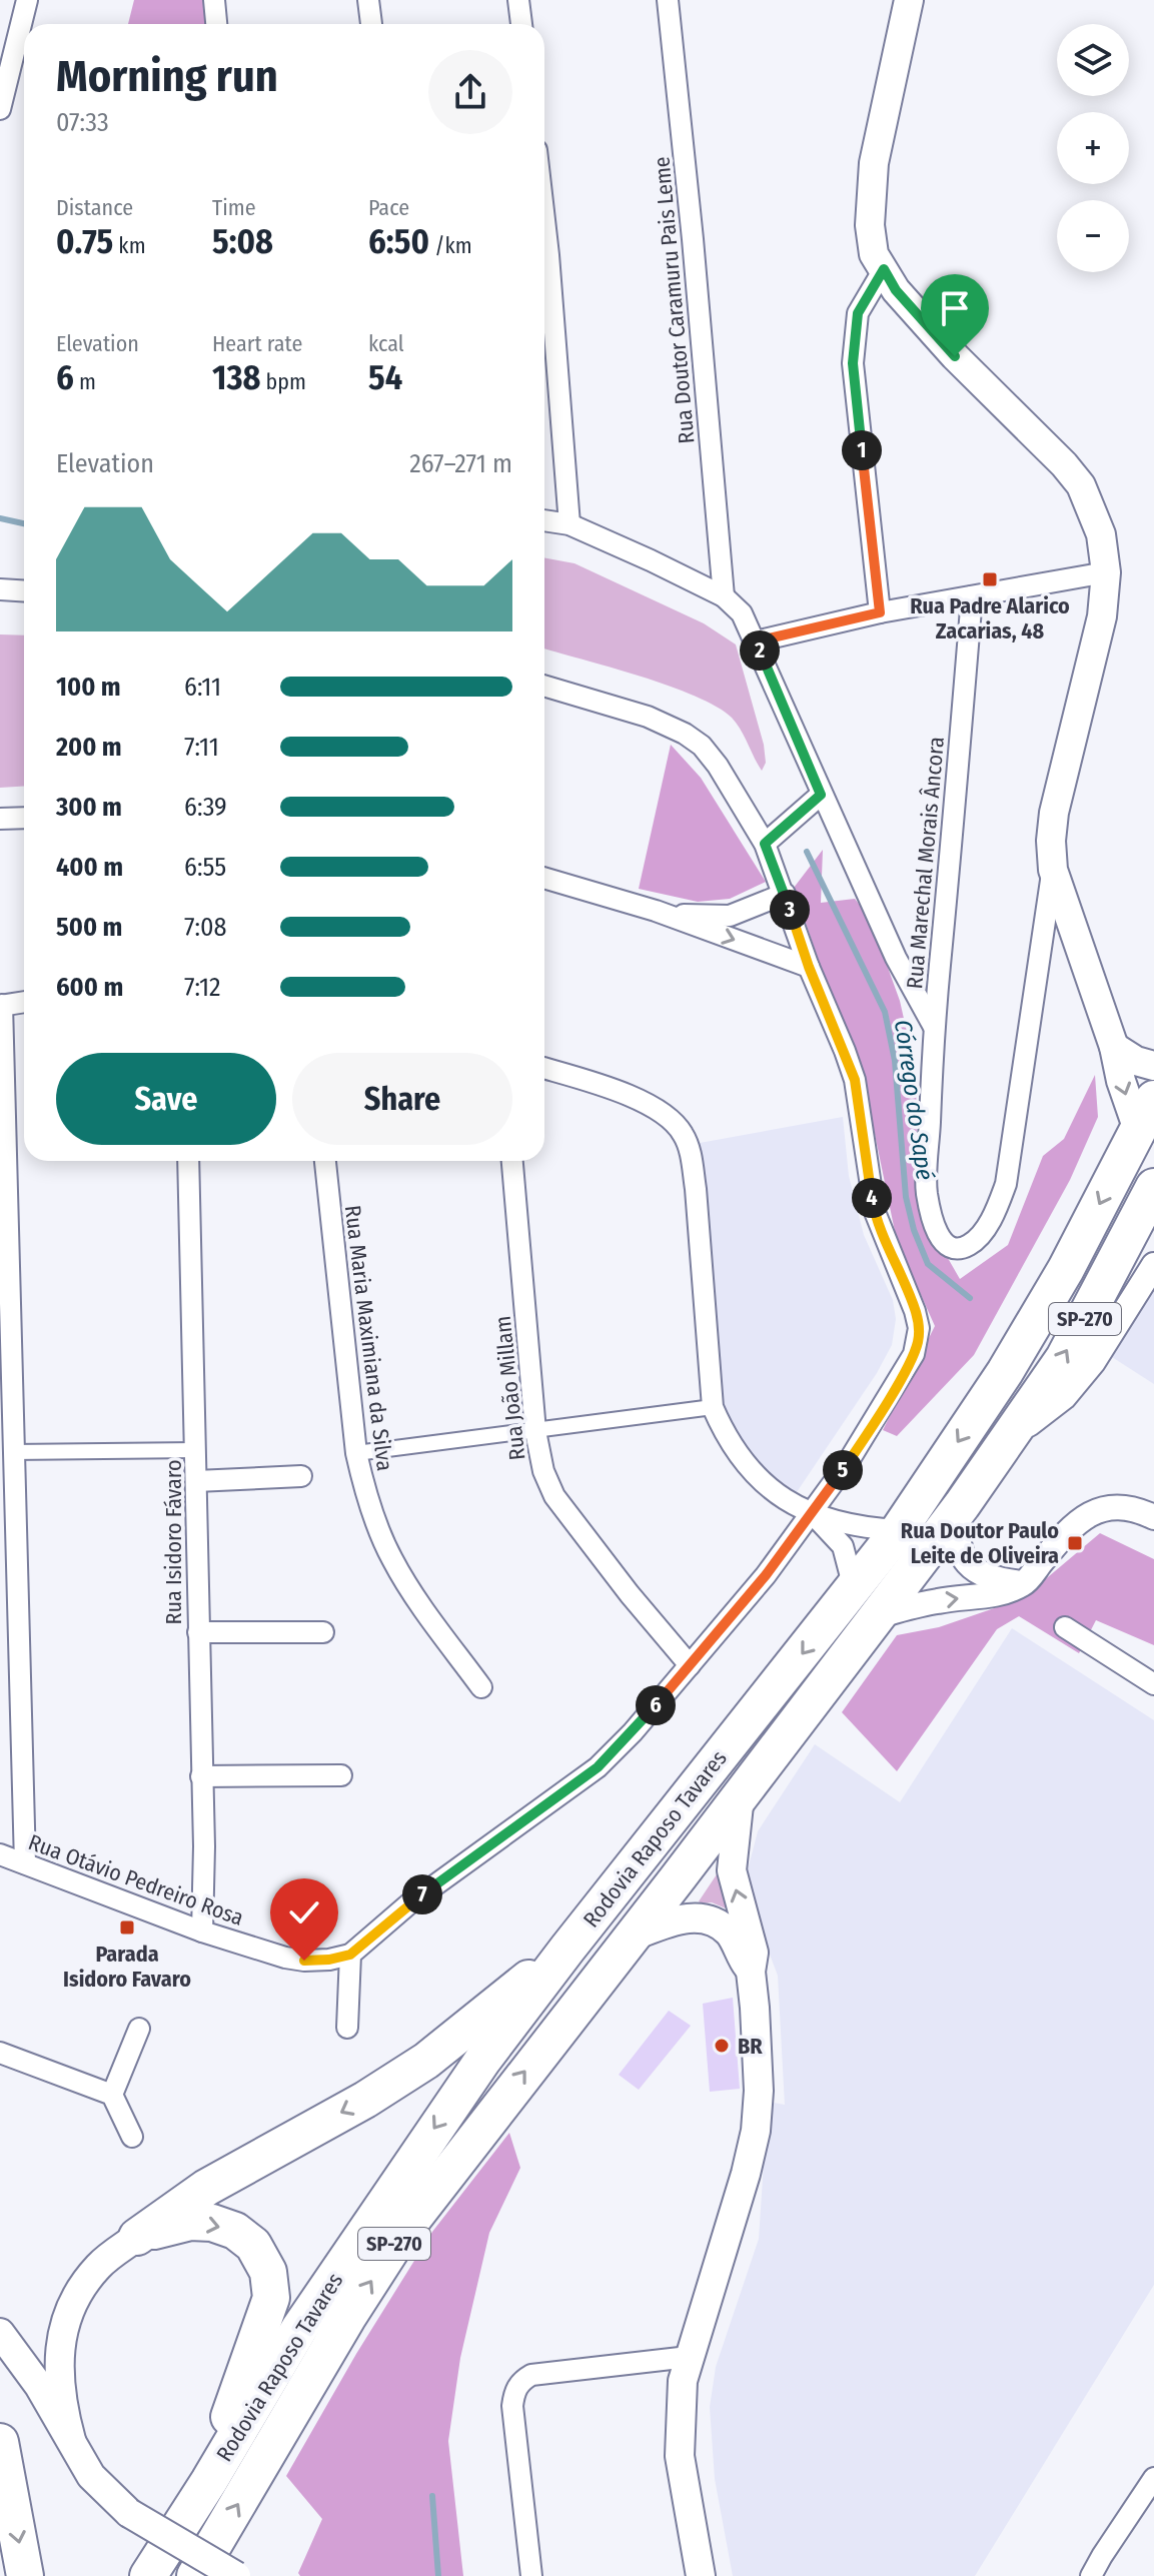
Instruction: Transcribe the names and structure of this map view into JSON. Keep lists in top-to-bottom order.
{
  "streets": {
    "highway": ["SP-270", "Rodovia Raposo Tavares"],
    "street": [
      "Rua Doutor Caramuru Pais Leme",
      "Rua Marechal Morais Âncora",
      "Rua Maria Maximiana da Silva",
      "Rua João Millam",
      "Rua Isidoro Fávaro",
      "Rua Otávio Pedreiro Rosa"
    ]
  },
  "crossings": [
    ["Rua Isidoro Fávaro", "Rua Otávio Pedreiro Rosa"]
  ],
  "water": ["Córrego do Sapé"],
  "places": {
    "transit": ["Rua Padre Alarico Zacarias, 48", "Rua Doutor Paulo Leite de Oliveira", "Parada Isidoro Favaro"],
    "other": ["BR"]
  },
  "page": {
    "map_buttons": ["+", "−"],
    "heading": ["Morning run", "07:33"],
    "stats": [
      ["Distance", "0.75 km"],
      ["Time", "5:08"],
      ["Pace", "6:50 /km"],
      ["Elevation", "6 m"],
      ["Heart rate", "138 bpm"],
      ["kcal", "54"]
    ],
    "pins": [
      "1",
      "2",
      "3",
      "4",
      "5",
      "6",
      "7"
    ],
    "chart": ["Elevation", "267–271 m"],
    "list": [
      {
        "name": "100 m",
        "note": "6:11"
      },
      {
        "name": "200 m",
        "note": "7:11"
      },
      {
        "name": "300 m",
        "note": "6:39"
      },
      {
        "name": "400 m",
        "note": "6:55"
      },
      {
        "name": "500 m",
        "note": "7:08"
      },
      {
        "name": "600 m",
        "note": "7:12"
      }
    ],
    "buttons": ["Save", "Share"]
  }
}
